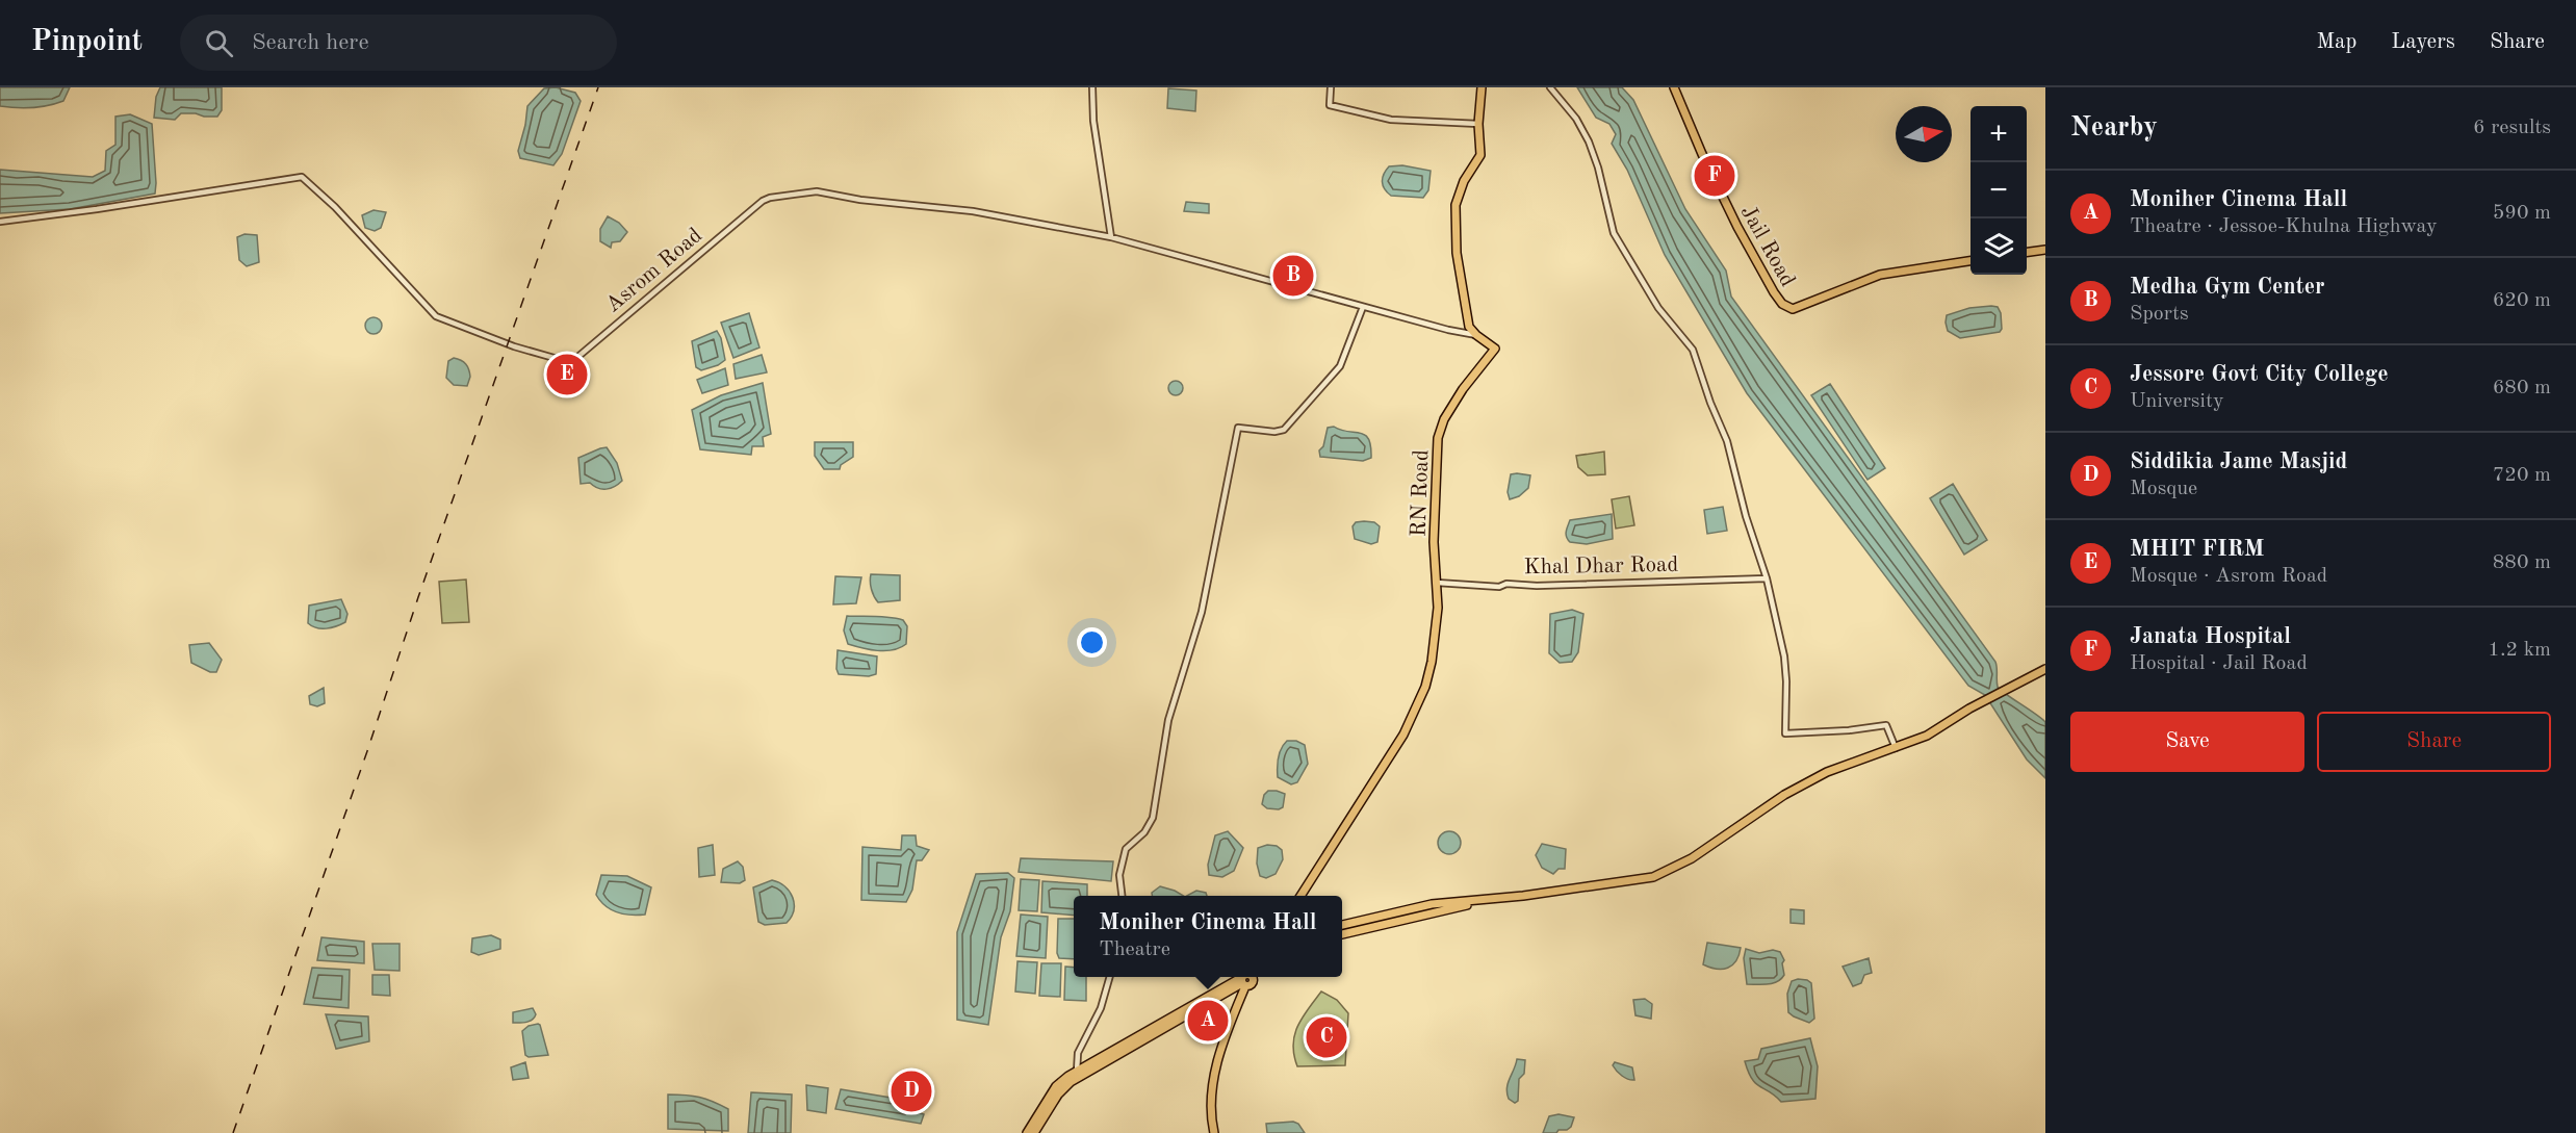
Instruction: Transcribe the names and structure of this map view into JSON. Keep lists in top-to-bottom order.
{
  "streets": {
    "highway": ["Jail Road", "RN Road"],
    "street": ["Asrom Road", "Khal Dhar Road"]
  },
  "crossings": [
    ["RN Road", "Khal Dhar Road"]
  ],
  "north": "right",
  "page": {
    "header": "Pinpoint",
    "search": "Search here",
    "nav": ["Map", "Layers", "Share"],
    "heading": ["Nearby", "6 results"],
    "map_buttons": ["+", "−"],
    "pins": [
      "F",
      "B",
      "E",
      "A",
      "C",
      "D"
    ],
    "list": [
      {
        "mark": "A",
        "name": "Moniher Cinema Hall",
        "note": "Theatre · Jessoe-Khulna Highway",
        "value": "590 m"
      },
      {
        "mark": "B",
        "name": "Medha Gym Center",
        "note": "Sports",
        "value": "620 m"
      },
      {
        "mark": "C",
        "name": "Jessore Govt City College",
        "note": "University",
        "value": "680 m"
      },
      {
        "mark": "D",
        "name": "Siddikia Jame Masjid",
        "note": "Mosque",
        "value": "720 m"
      },
      {
        "mark": "E",
        "name": "MHIT FIRM",
        "note": "Mosque · Asrom Road",
        "value": "880 m"
      },
      {
        "mark": "F",
        "name": "Janata Hospital",
        "note": "Hospital · Jail Road",
        "value": "1.2 km"
      }
    ],
    "buttons": ["Save", "Share"],
    "popup": ["Moniher Cinema Hall", "Theatre"]
  }
}
